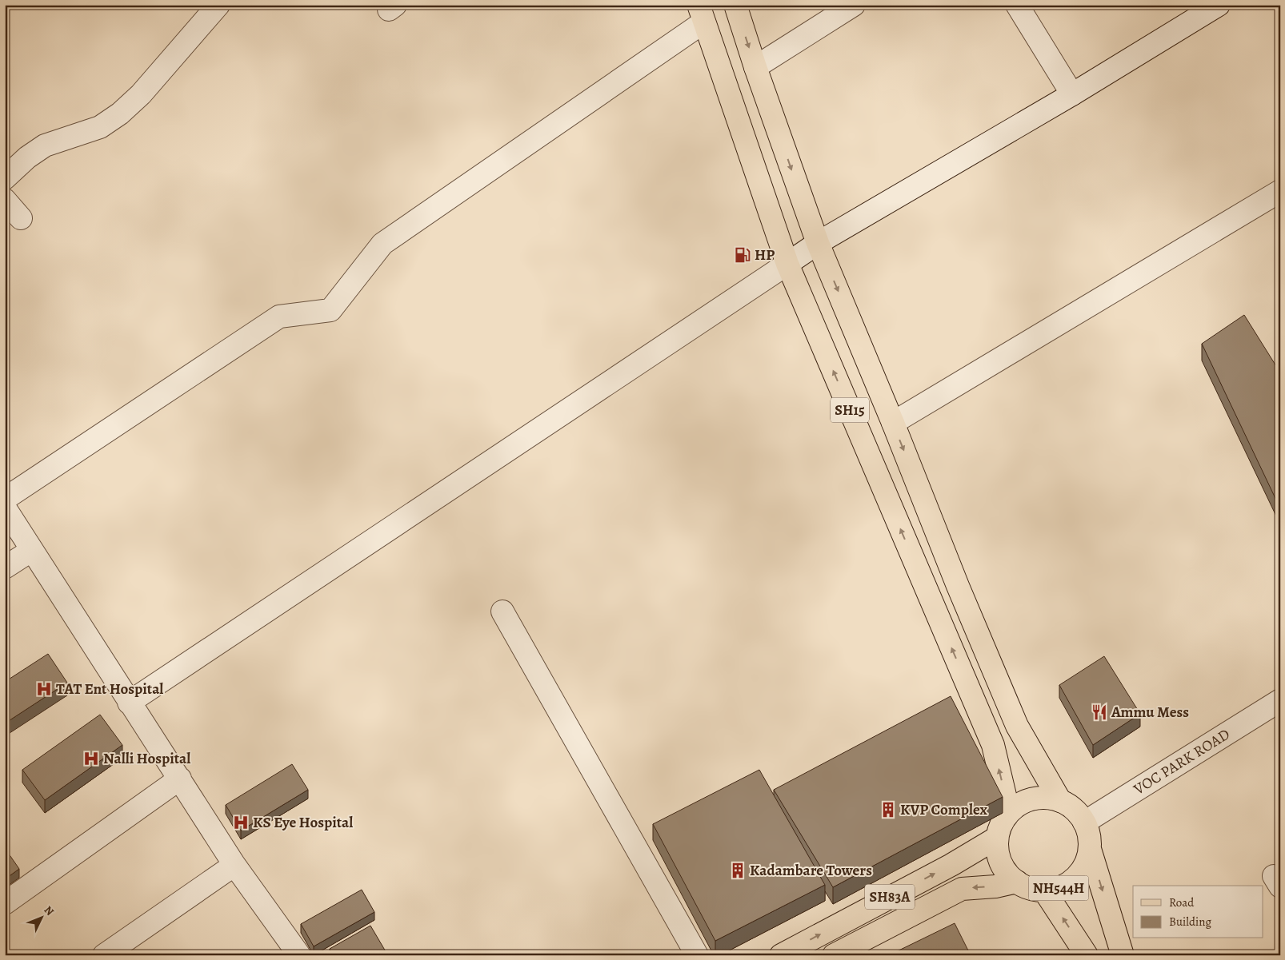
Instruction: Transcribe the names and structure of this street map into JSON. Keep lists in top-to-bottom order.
{
  "streets": {
    "main road": ["SH15", "NH544H", "SH83A"],
    "street": ["VOC PARK ROAD"]
  },
  "crossings": [
    ["SH15", "VOC PARK ROAD"],
    ["SH15", "NH544H"],
    ["SH15", "SH83A"],
    ["VOC PARK ROAD", "NH544H"],
    ["VOC PARK ROAD", "SH83A"],
    ["NH544H", "SH83A"]
  ],
  "places": {
    "fuel station": ["HP"],
    "hospital": ["TAT Ent Hospital", "Nalli Hospital", "KS Eye Hospital"],
    "restaurant": ["Ammu Mess"],
    "building": ["KVP Complex", "Kadambare Towers"]
  },
  "legend": ["Road", "Building"],
  "north": "top right"
}
